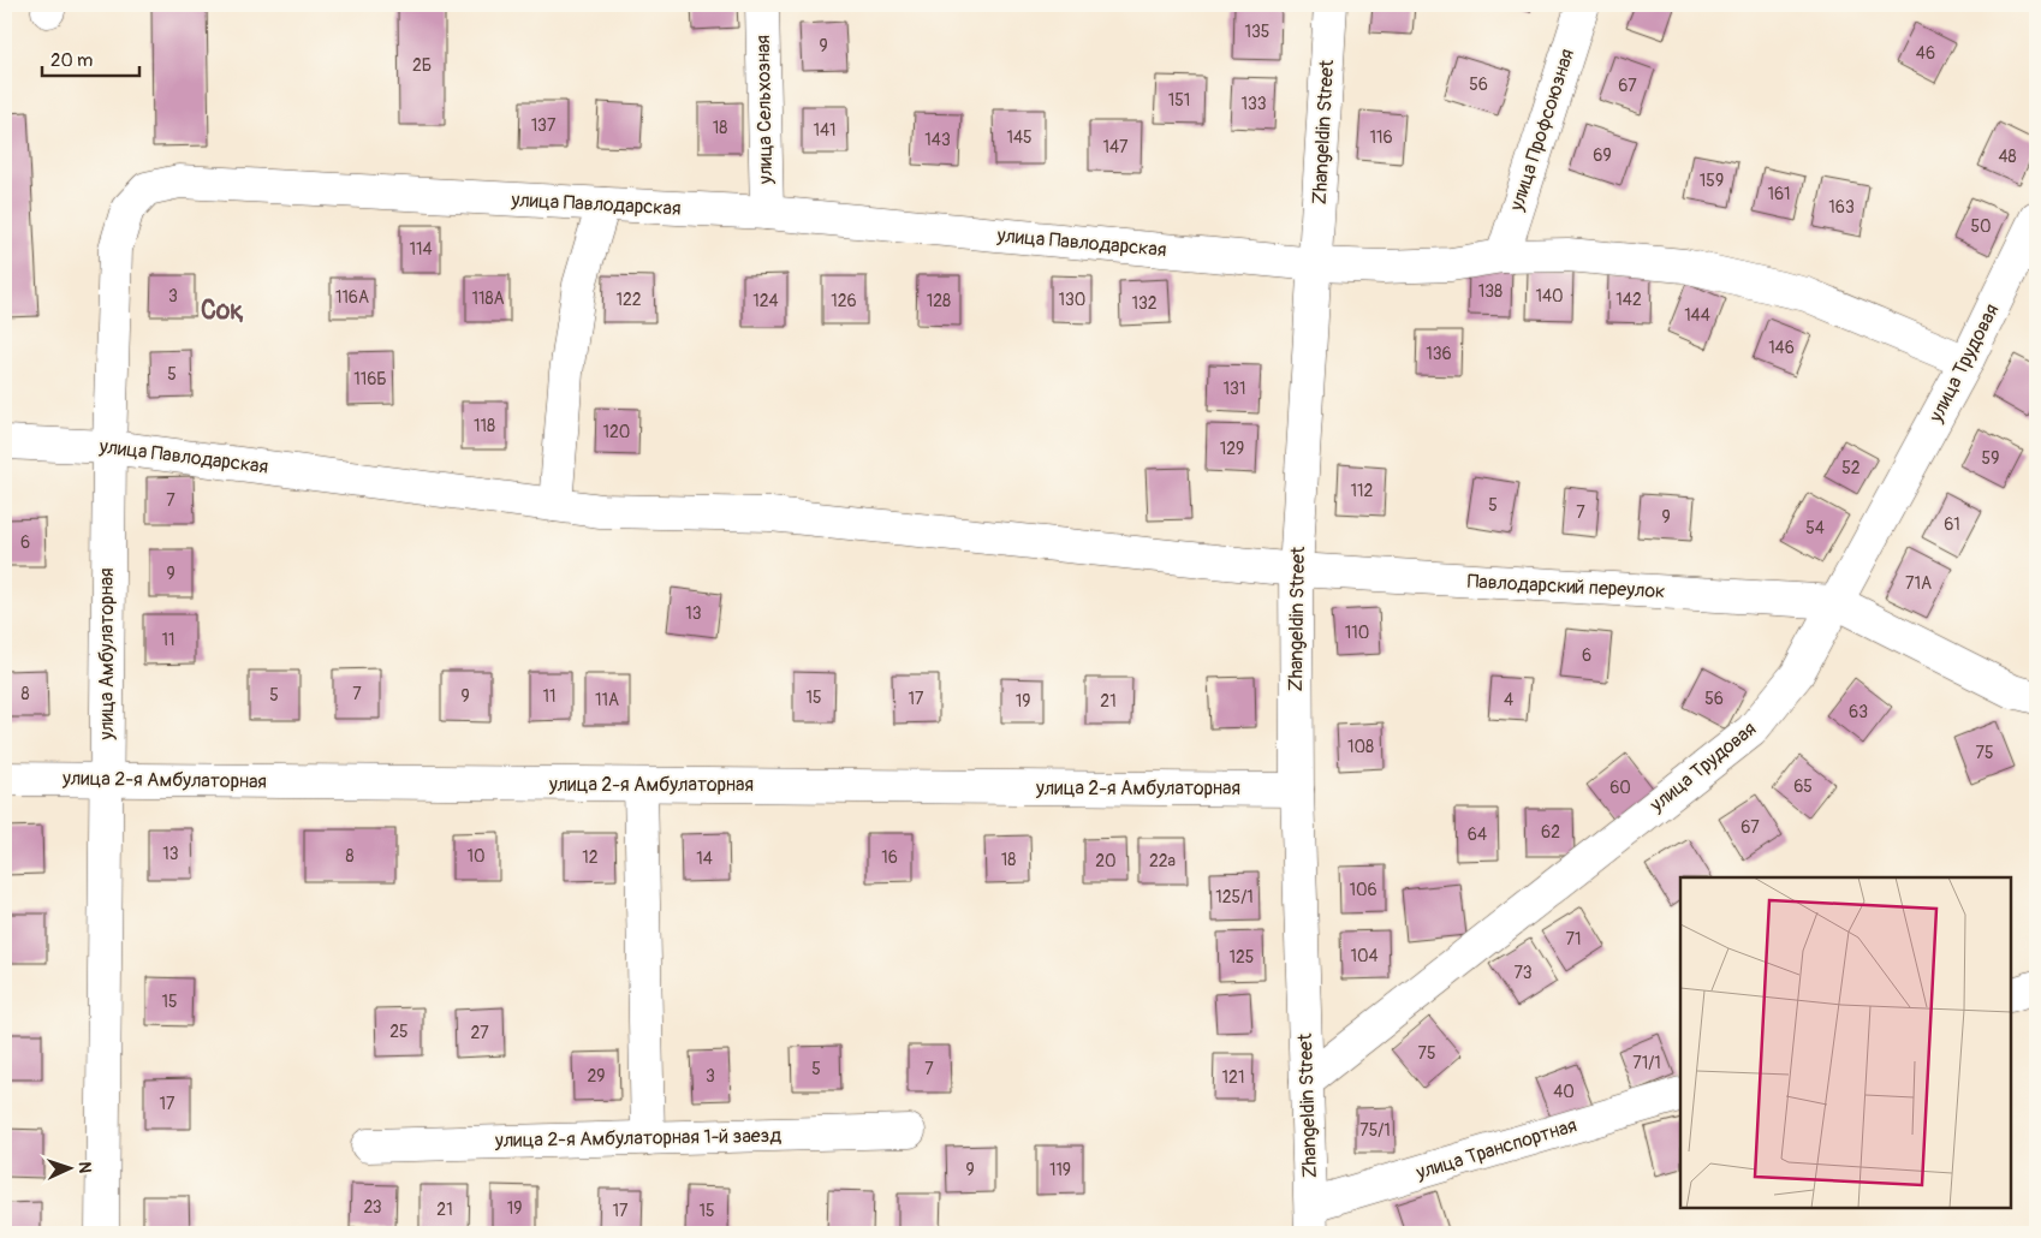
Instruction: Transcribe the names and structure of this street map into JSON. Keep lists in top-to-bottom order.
{
  "streets": {
    "street": [
      "улица Сельхозная",
      "улица Профсоюзная",
      "Zhangeldin Street",
      "улица Павлодарская",
      "улица Трудовая",
      "Павлодарский переулок",
      "улица Амбулаторная",
      "улица 2-я Амбулаторная",
      "улица 2-я Амбулаторная 1-й заезд",
      "улица Транспортная"
    ]
  },
  "crossings": [
    ["улица Сельхозная", "улица Павлодарская"],
    ["улица Профсоюзная", "улица Павлодарская"],
    ["Zhangeldin Street", "улица Павлодарская"],
    ["Zhangeldin Street", "улица Трудовая"],
    ["Zhangeldin Street", "Павлодарский переулок"],
    ["Zhangeldin Street", "улица 2-я Амбулаторная"],
    ["Zhangeldin Street", "улица Транспортная"],
    ["улица Павлодарская", "улица Трудовая"],
    ["улица Павлодарская", "Павлодарский переулок"],
    ["улица Павлодарская", "улица Амбулаторная"],
    ["улица Трудовая", "Павлодарский переулок"],
    ["улица Амбулаторная", "улица 2-я Амбулаторная"]
  ],
  "districts": ["Соқ"],
  "house_numbers": [
    "135",
    "9",
    "46",
    "2Б",
    "56",
    "67",
    "151",
    "133",
    "137",
    "18",
    "141",
    "145",
    "116",
    "143",
    "147",
    "69",
    "48",
    "159",
    "161",
    "163",
    "50",
    "114",
    "138",
    "3",
    "140",
    "116А",
    "118А",
    "122",
    "130",
    "142",
    "124",
    "126",
    "128",
    "132",
    "144",
    "146",
    "136",
    "5",
    "116Б",
    "131",
    "118",
    "120",
    "129",
    "59",
    "52",
    "112",
    "7",
    "5",
    "7",
    "9",
    "61",
    "54",
    "6",
    "9",
    "71А",
    "13",
    "110",
    "11",
    "6",
    "8",
    "7",
    "5",
    "9",
    "11",
    "15",
    "17",
    "56",
    "11А",
    "4",
    "19",
    "21",
    "63",
    "108",
    "75",
    "65",
    "60",
    "67",
    "62",
    "64",
    "13",
    "8",
    "10",
    "12",
    "16",
    "14",
    "18",
    "20",
    "22а",
    "106",
    "125/1",
    "71",
    "104",
    "125",
    "73",
    "15",
    "25",
    "27",
    "75",
    "71/1",
    "5",
    "7",
    "29",
    "3",
    "121",
    "40",
    "17",
    "75/1",
    "9",
    "119",
    "23",
    "19",
    "21",
    "17",
    "15"
  ],
  "scale_bar": "20 m",
  "north": "right"
}
